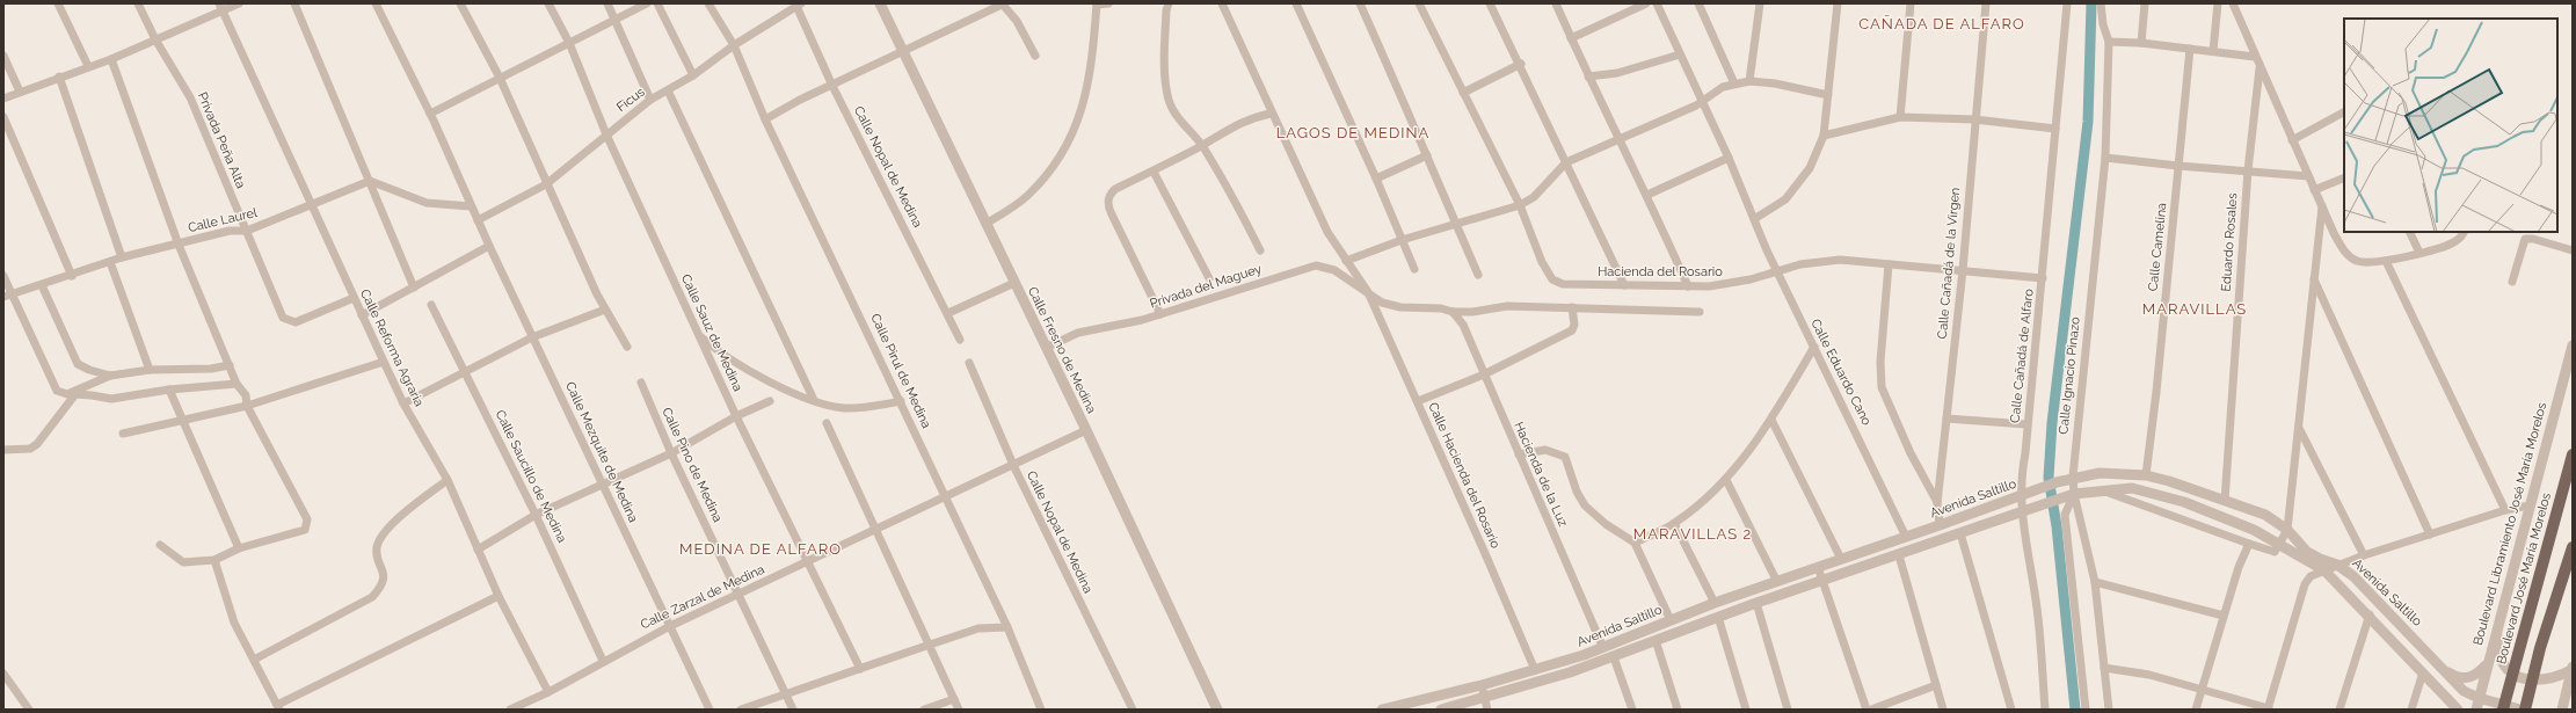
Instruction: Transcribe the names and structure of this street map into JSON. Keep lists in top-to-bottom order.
{
  "streets": {
    "main road": ["Boulevard José María Morelos"],
    "street": [
      "Ficus",
      "Privada Peña Alta",
      "Calle Nopal de Medina",
      "Calle Laurel",
      "Eduardo Rosales",
      "Calle Camelina",
      "Calle Cañadá de la Virgen",
      "Hacienda del Rosario",
      "Privada del Maguey",
      "Calle Sauz de Medina",
      "Calle Reforma Agraria",
      "Calle Fresno de Medina",
      "Calle Cañadá de Alfaro",
      "Calle Pirul de Medina",
      "Calle Eduardo Cano",
      "Calle Ignacio Pinazo",
      "Calle Mezquite de Medina",
      "Calle Pino de Medina",
      "Hacienda de la Luz",
      "Calle Hacienda del Rosario",
      "Calle Saucillo de Medina",
      "Avenida Saltillo",
      "Boulevard Libramiento José María Morelos",
      "Calle Zarzal de Medina"
    ]
  },
  "crossings": [
    ["Ficus", "Calle Nopal de Medina"],
    ["Ficus", "Calle Sauz de Medina"],
    ["Ficus", "Calle Pirul de Medina"],
    ["Ficus", "Calle Mezquite de Medina"],
    ["Privada Peña Alta", "Calle Laurel"],
    ["Privada Peña Alta", "Calle Reforma Agraria"],
    ["Calle Nopal de Medina", "Calle Zarzal de Medina"],
    ["Calle Laurel", "Calle Reforma Agraria"],
    ["Eduardo Rosales", "Avenida Saltillo"],
    ["Calle Camelina", "Avenida Saltillo"],
    ["Calle Cañadá de la Virgen", "Hacienda del Rosario"],
    ["Calle Cañadá de la Virgen", "Avenida Saltillo"],
    ["Hacienda del Rosario", "Calle Cañadá de Alfaro"],
    ["Hacienda del Rosario", "Calle Eduardo Cano"],
    ["Privada del Maguey", "Calle Fresno de Medina"],
    ["Privada del Maguey", "Calle Hacienda del Rosario"],
    ["Calle Sauz de Medina", "Calle Zarzal de Medina"],
    ["Calle Reforma Agraria", "Calle Zarzal de Medina"],
    ["Calle Fresno de Medina", "Calle Zarzal de Medina"],
    ["Calle Cañadá de Alfaro", "Avenida Saltillo"],
    ["Calle Pirul de Medina", "Calle Zarzal de Medina"],
    ["Calle Eduardo Cano", "Avenida Saltillo"],
    ["Calle Ignacio Pinazo", "Avenida Saltillo"],
    ["Calle Mezquite de Medina", "Calle Zarzal de Medina"],
    ["Calle Pino de Medina", "Calle Zarzal de Medina"],
    ["Hacienda de la Luz", "Calle Hacienda del Rosario"],
    ["Hacienda de la Luz", "Avenida Saltillo"],
    ["Calle Hacienda del Rosario", "Avenida Saltillo"],
    ["Calle Saucillo de Medina", "Calle Zarzal de Medina"],
    ["Avenida Saltillo", "Boulevard Libramiento José María Morelos"]
  ],
  "districts": [
    "CAÑADA DE ALFARO",
    "LAGOS DE MEDINA",
    "MARAVILLAS",
    "MARAVILLAS 2",
    "MEDINA DE ALFARO"
  ]
}
